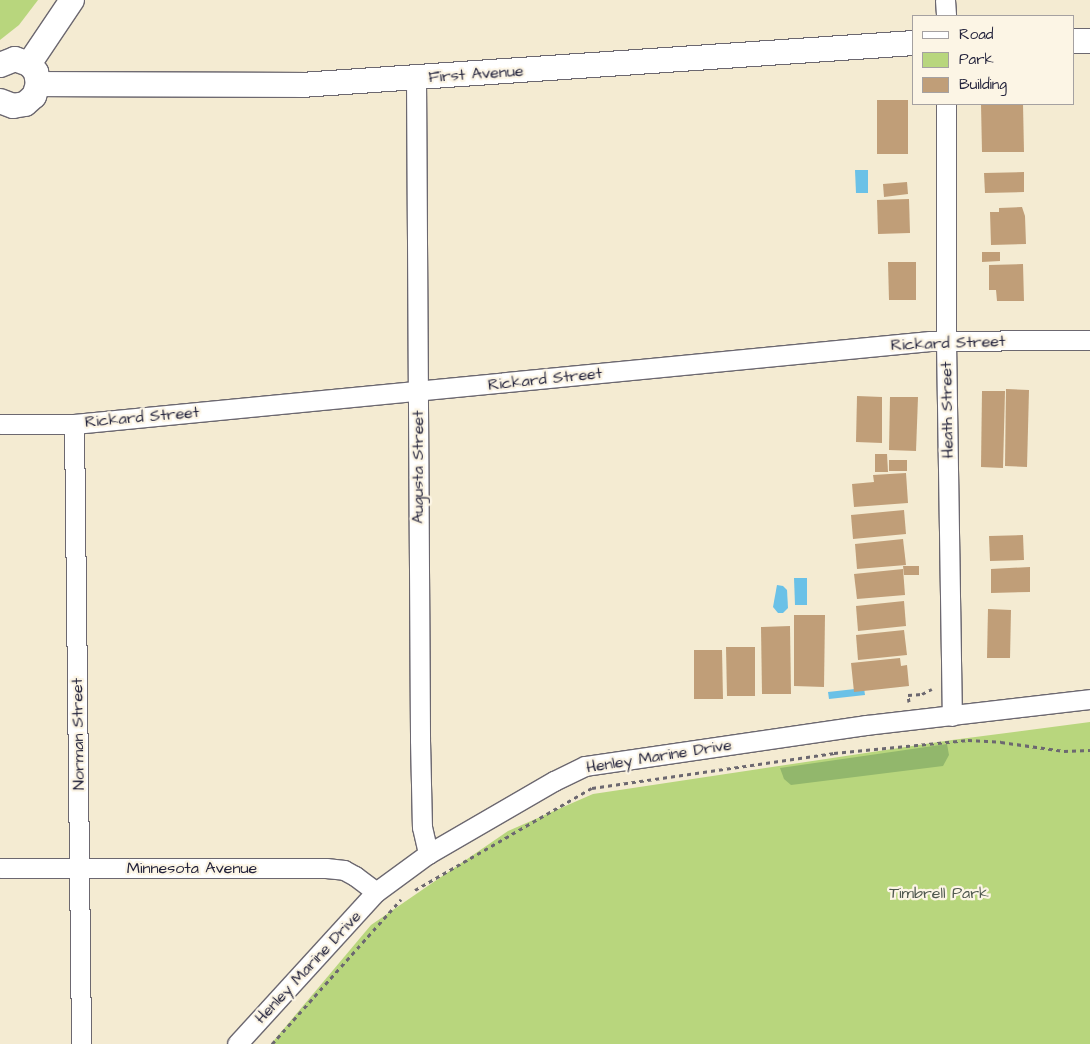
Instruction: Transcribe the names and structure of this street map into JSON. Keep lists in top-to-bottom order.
{
  "streets": {
    "street": [
      "First Avenue",
      "Rickard Street",
      "Heath Street",
      "Augusta Street",
      "Norman Street",
      "Henley Marine Drive",
      "Minnesota Avenue"
    ]
  },
  "crossings": [
    ["First Avenue", "Augusta Street"],
    ["Rickard Street", "Heath Street"],
    ["Rickard Street", "Augusta Street"],
    ["Rickard Street", "Norman Street"],
    ["Heath Street", "Henley Marine Drive"],
    ["Augusta Street", "Henley Marine Drive"],
    ["Norman Street", "Minnesota Avenue"],
    ["Henley Marine Drive", "Minnesota Avenue"]
  ],
  "parks": ["Timbrell Park"],
  "legend": ["Road", "Park", "Building"]
}
